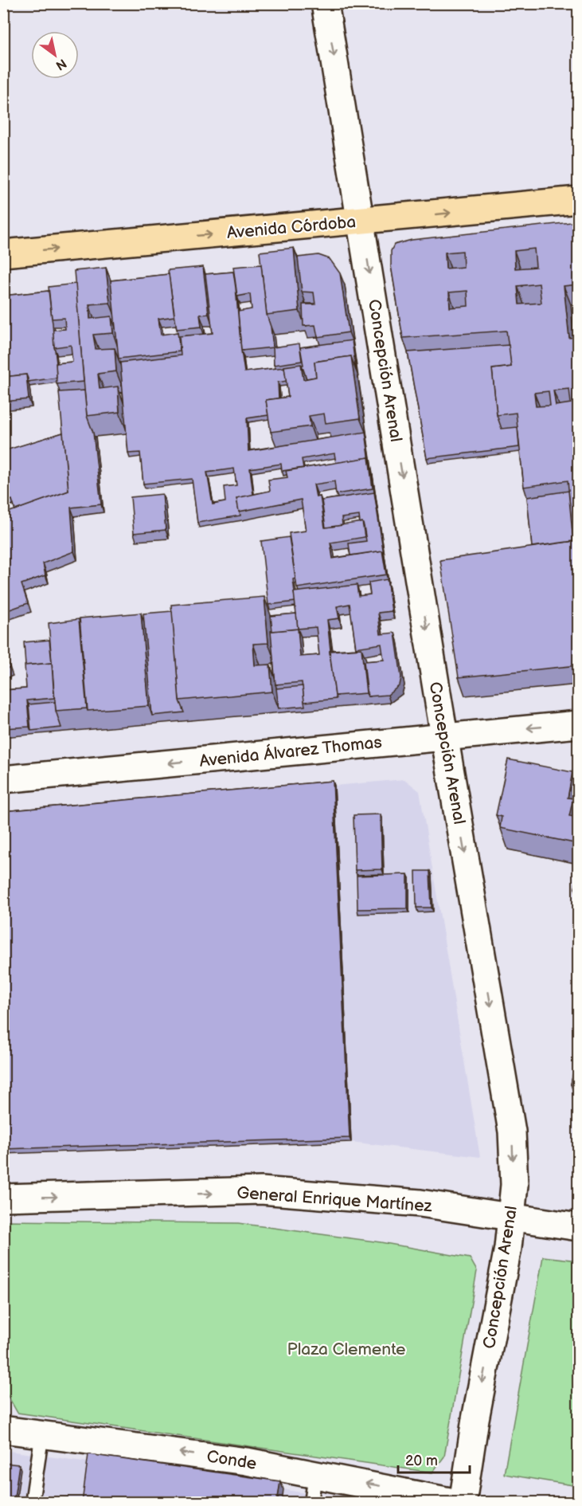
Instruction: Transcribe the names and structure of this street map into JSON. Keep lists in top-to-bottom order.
{
  "streets": {
    "main road": ["Avenida Córdoba"],
    "street": [
      "Concepción Arenal",
      "Avenida Álvarez Thomas",
      "General Enrique Martínez",
      "Conde"
    ]
  },
  "crossings": [
    ["Avenida Córdoba", "Concepción Arenal"],
    ["Concepción Arenal", "Avenida Álvarez Thomas"],
    ["Concepción Arenal", "General Enrique Martínez"]
  ],
  "one_way": [
    "Avenida Córdoba",
    "Concepción Arenal",
    "Avenida Álvarez Thomas",
    "General Enrique Martínez",
    "Conde"
  ],
  "parks": ["Plaza Clemente"],
  "scale_bar": "20 m",
  "north": "bottom right"
}
